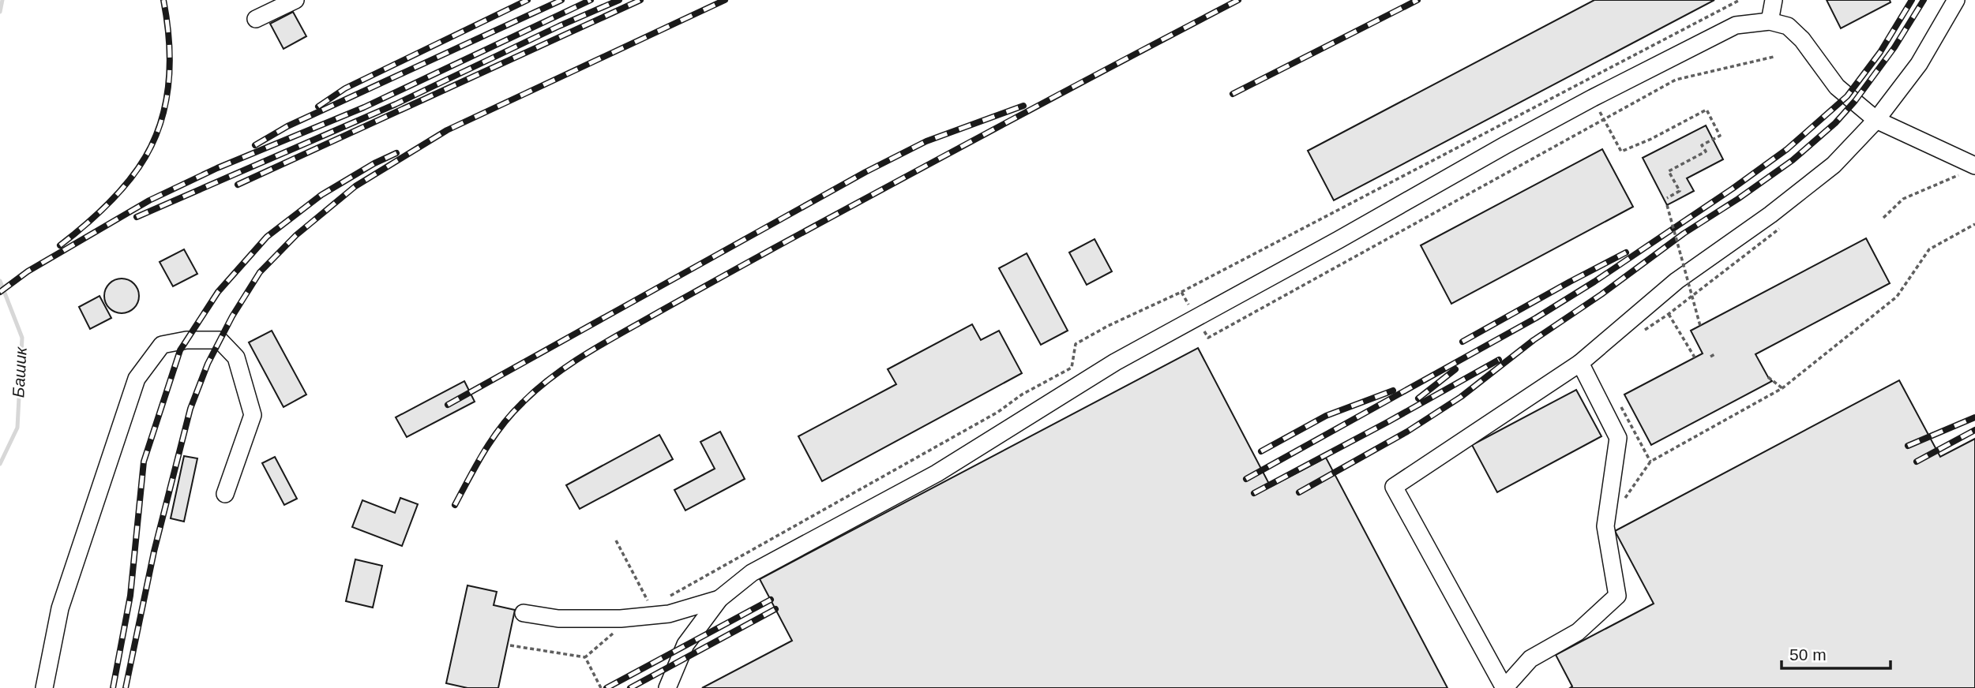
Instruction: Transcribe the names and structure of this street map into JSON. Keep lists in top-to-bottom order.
{
  "water": ["Башик"],
  "scale_bar": "50 m"
}
